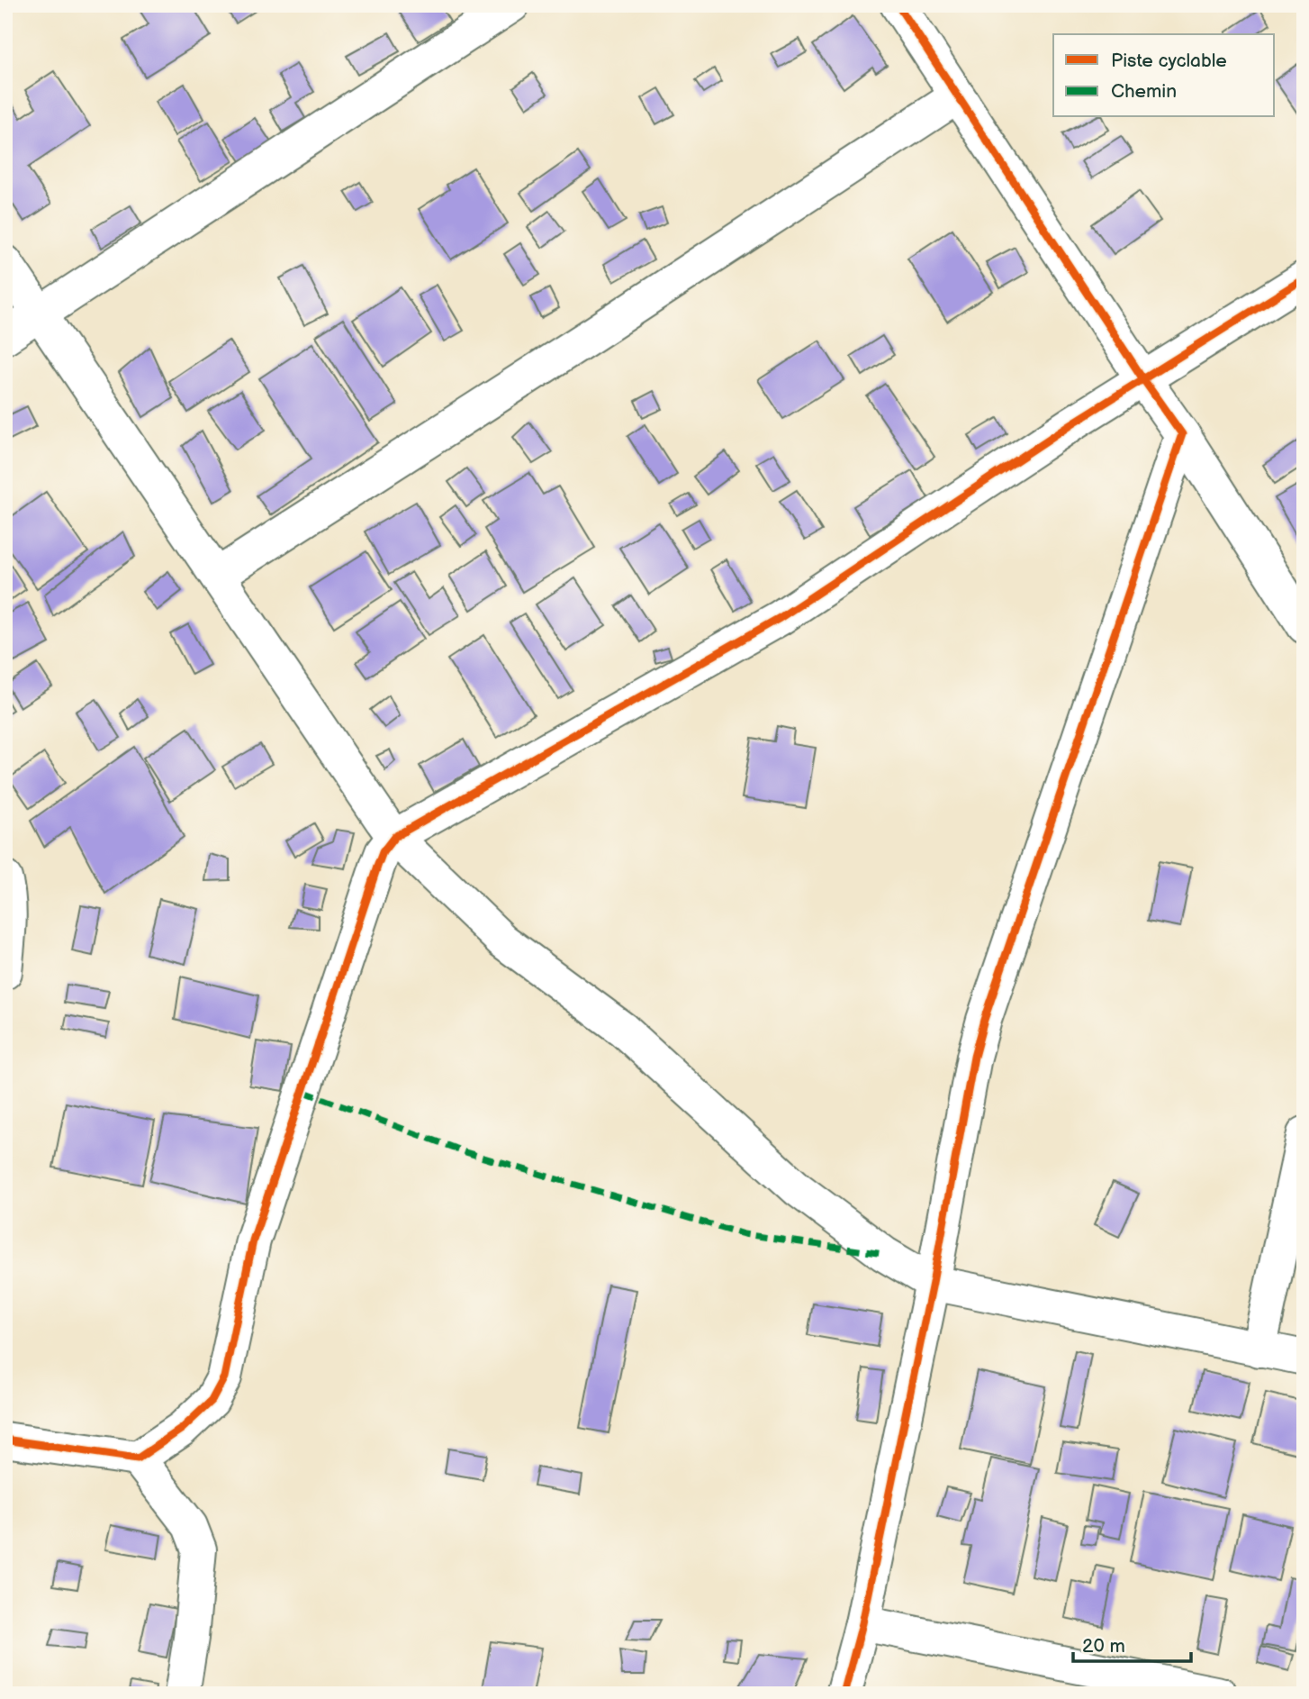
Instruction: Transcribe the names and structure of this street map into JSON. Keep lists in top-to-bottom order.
{
  "legend": ["Piste cyclable", "Chemin"],
  "scale_bar": "20 m"
}
